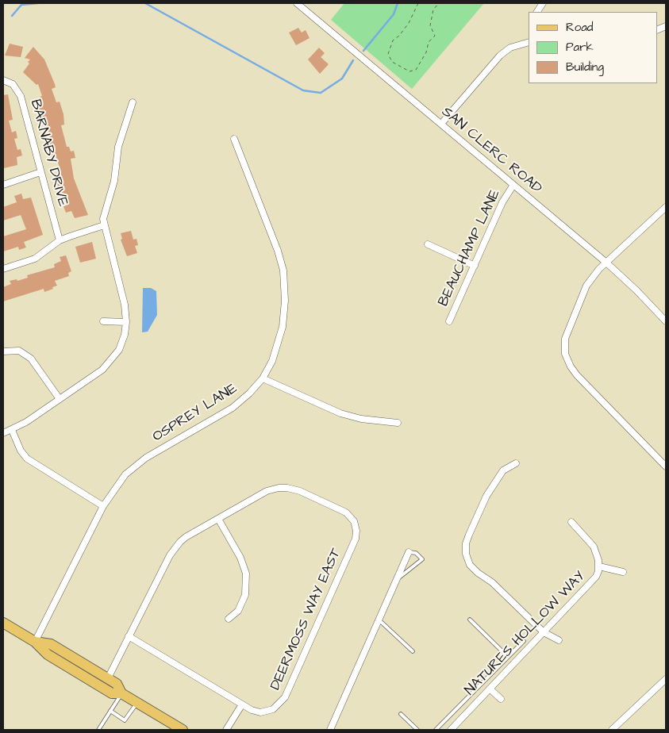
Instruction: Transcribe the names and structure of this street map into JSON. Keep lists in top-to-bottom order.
{
  "streets": {
    "street": [
      "SAN CLERC ROAD",
      "BARNABY DRIVE",
      "BEAUCHAMP LANE",
      "OSPREY LANE",
      "DEERMOSS WAY EAST",
      "NATURES HOLLOW WAY"
    ]
  },
  "crossings": [
    ["SAN CLERC ROAD", "BEAUCHAMP LANE"]
  ],
  "legend": ["Road", "Park", "Building"]
}
